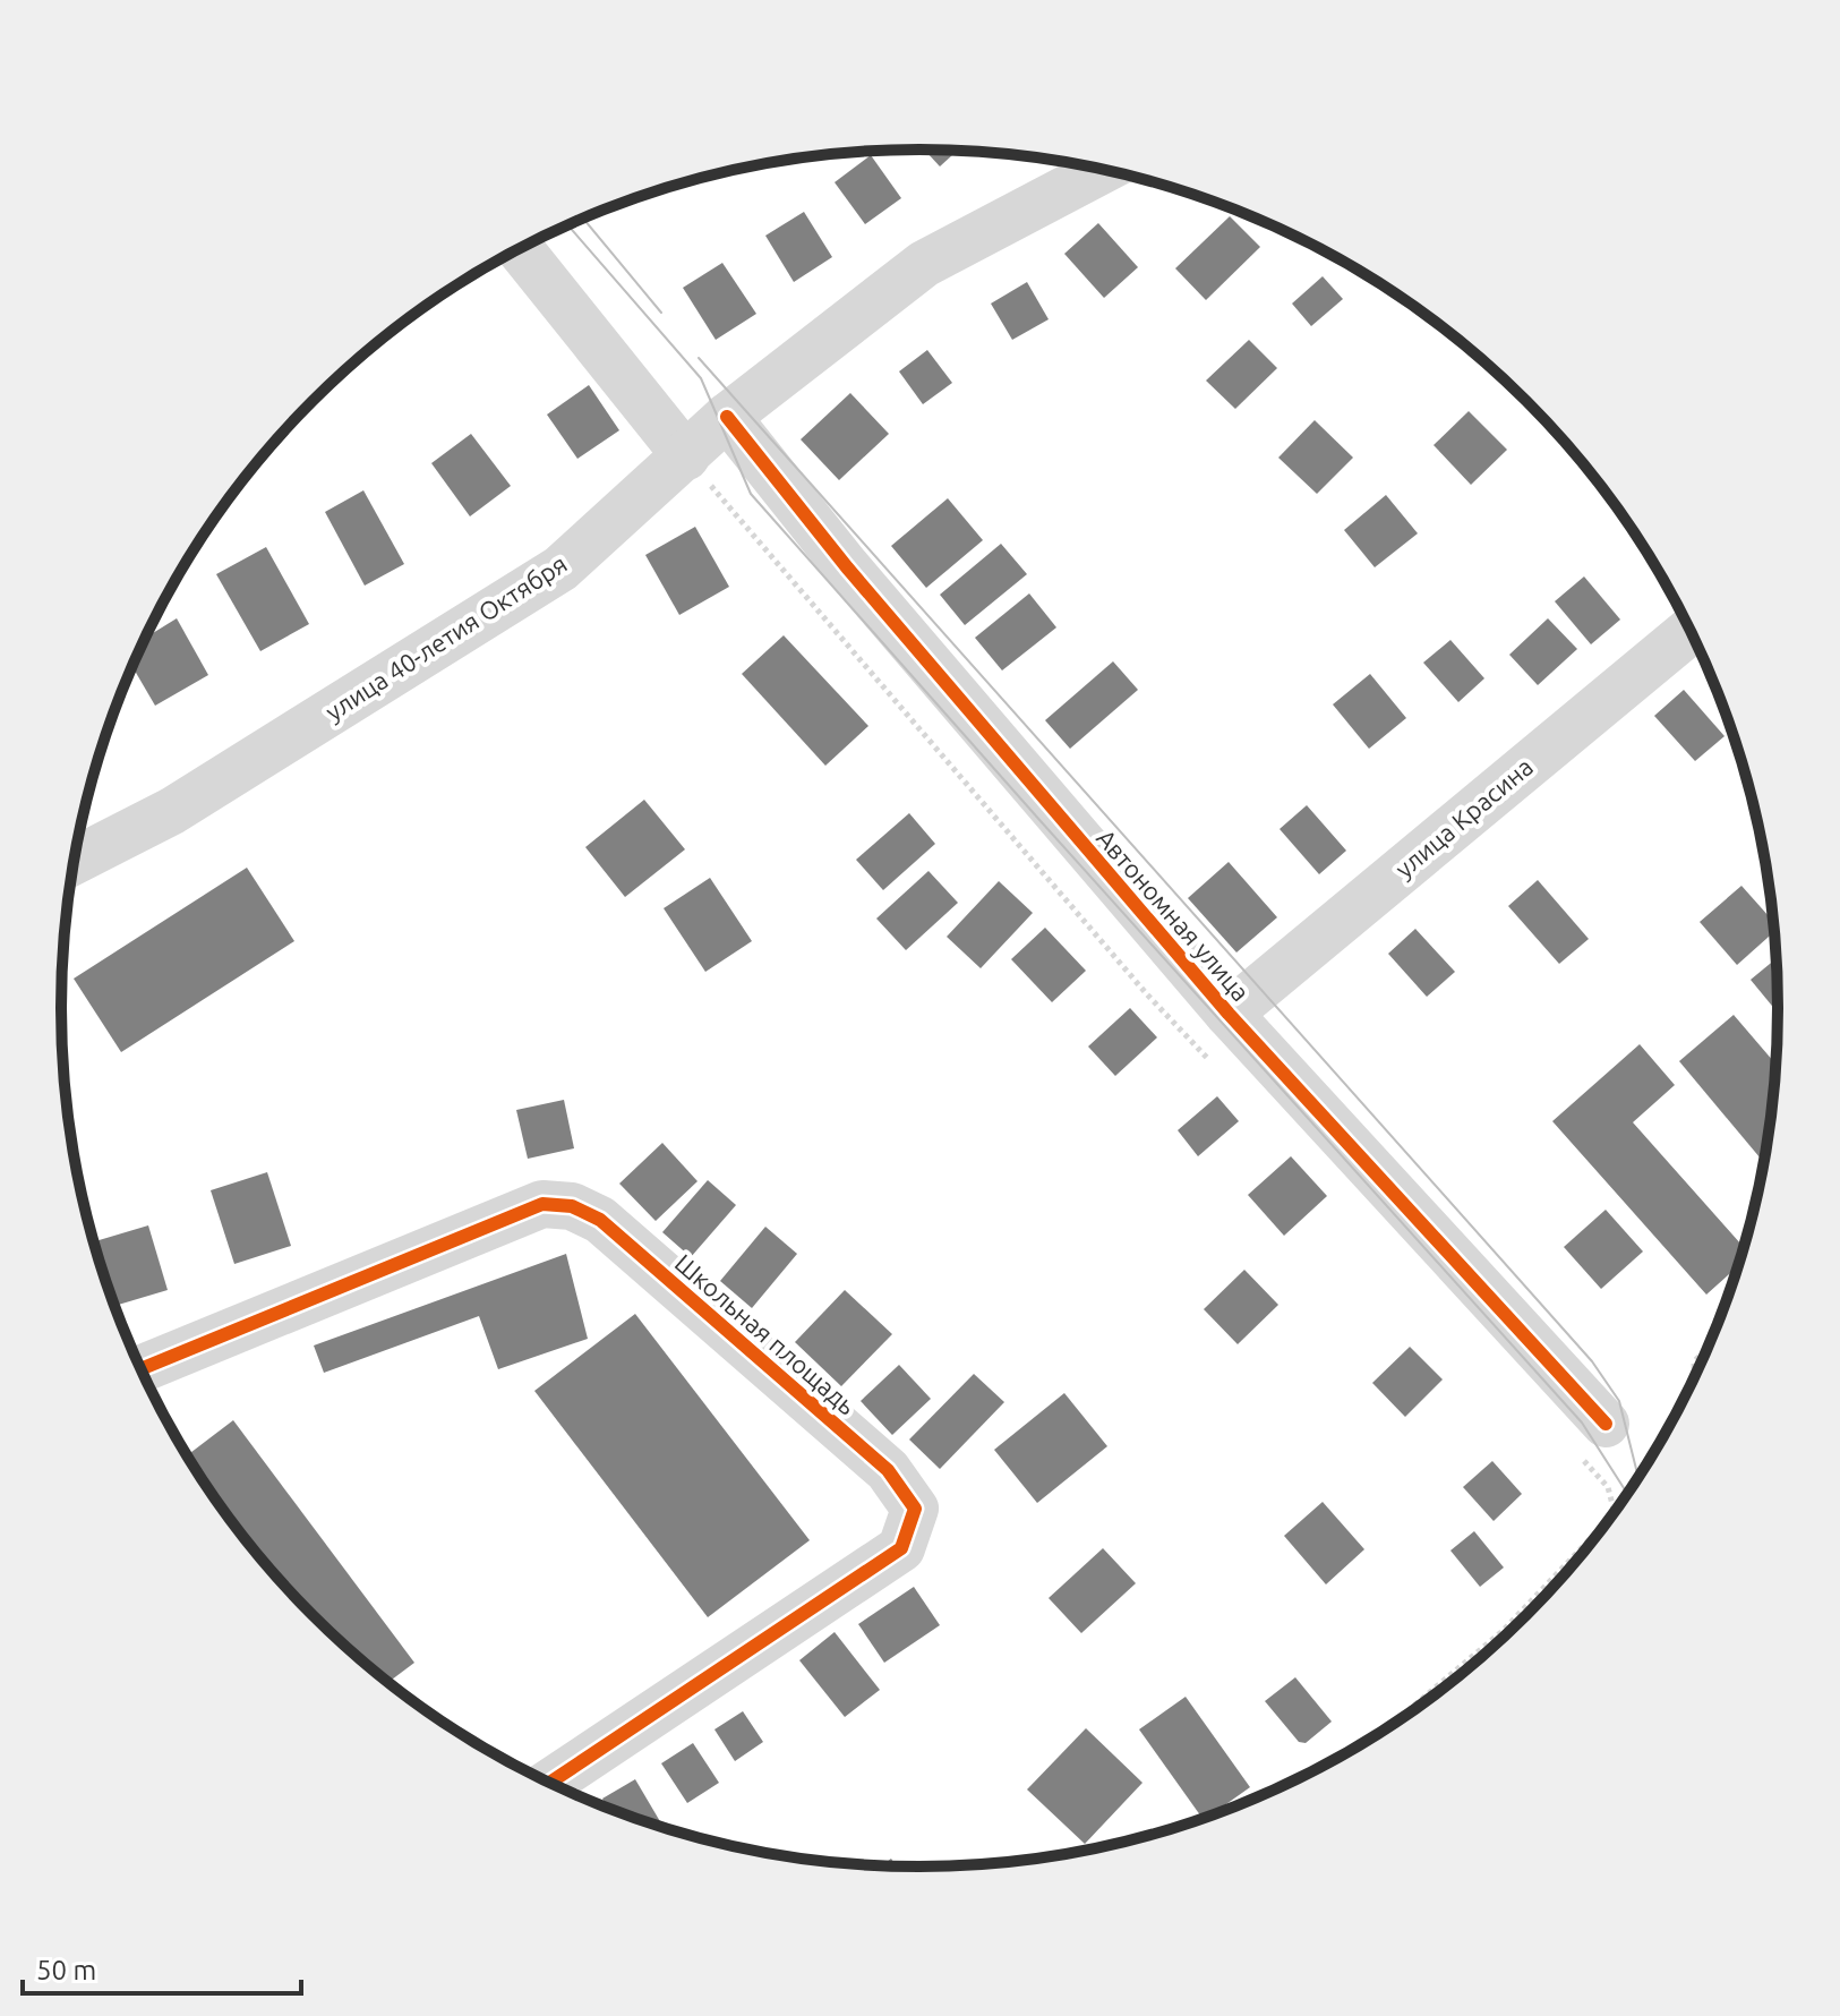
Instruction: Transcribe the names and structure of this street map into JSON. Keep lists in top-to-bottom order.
{
  "streets": {
    "street": [
      "улица 40-летия Октября",
      "улица Красина",
      "Автономная улица",
      "Школьная площадь"
    ]
  },
  "crossings": [
    ["улица 40-летия Октября", "Автономная улица"],
    ["улица Красина", "Автономная улица"]
  ],
  "scale_bar": "50 m"
}
